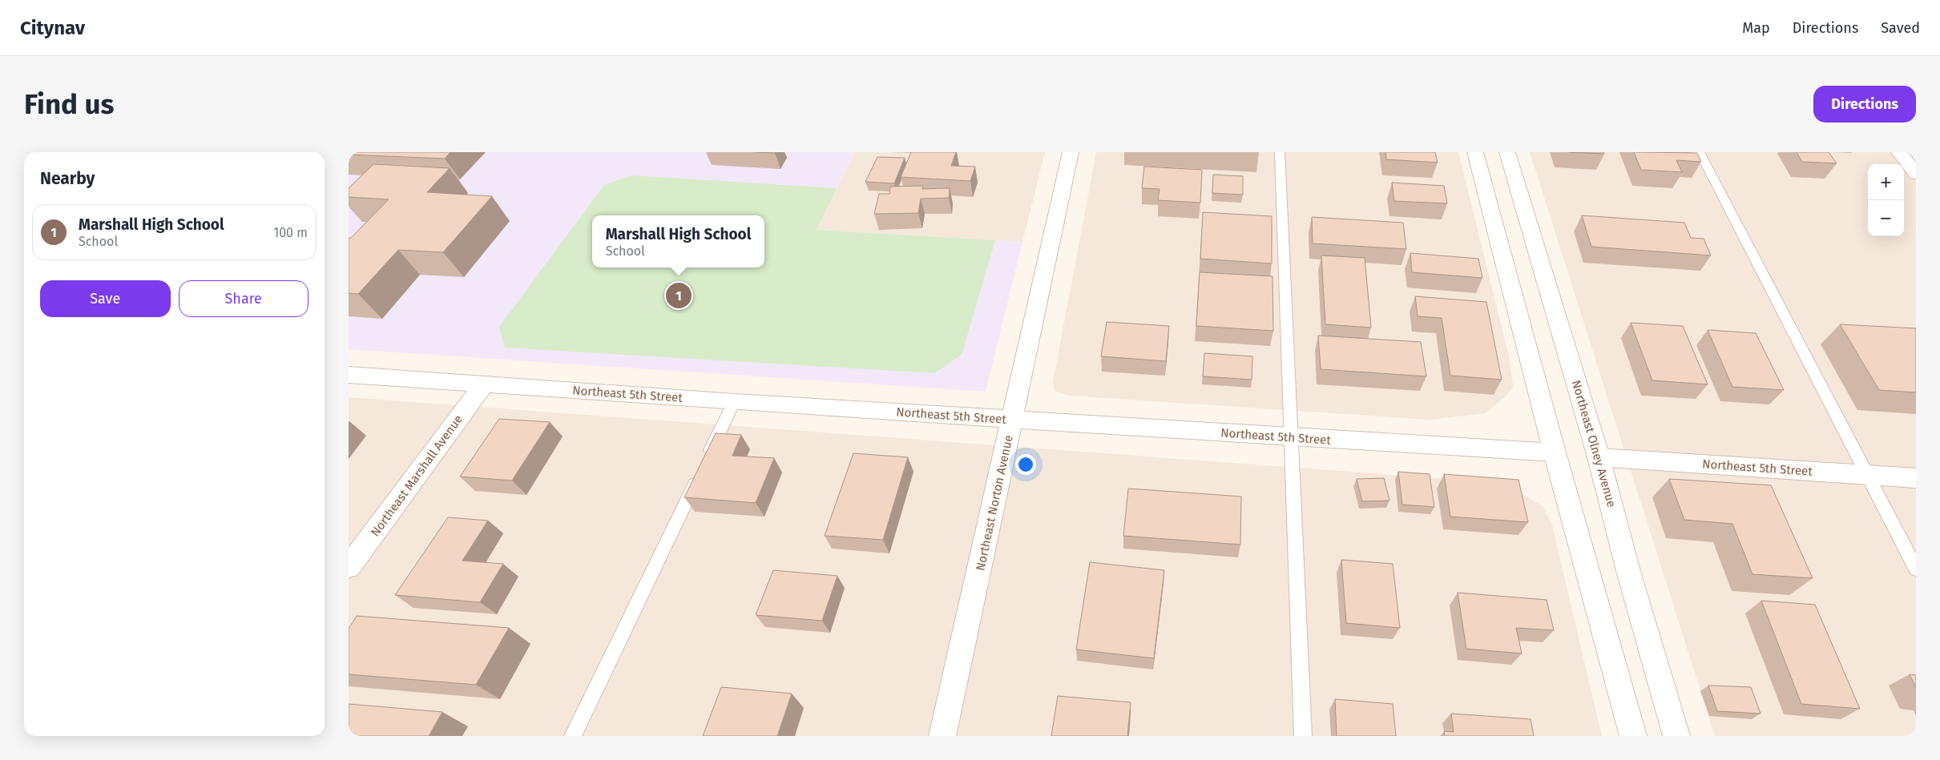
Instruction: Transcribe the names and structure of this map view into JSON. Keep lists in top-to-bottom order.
{
  "streets": {
    "street": [
      "Northeast 5th Street",
      "Northeast Olney Avenue",
      "Northeast Marshall Avenue",
      "Northeast Norton Avenue"
    ]
  },
  "crossings": [
    ["Northeast 5th Street", "Northeast Olney Avenue"],
    ["Northeast 5th Street", "Northeast Marshall Avenue"],
    ["Northeast 5th Street", "Northeast Norton Avenue"]
  ],
  "page": {
    "header": "Citynav",
    "nav": ["Map", "Directions", "Saved"],
    "buttons": [
      "Directions",
      ["Save", "Share"]
    ],
    "title": "Find us",
    "heading": "Nearby",
    "map_buttons": ["+", "−"],
    "list": [
      {
        "mark": "1",
        "name": "Marshall High School",
        "note": "School",
        "value": "100 m"
      }
    ],
    "popup": ["Marshall High School", "School"],
    "pins": "1"
  }
}
